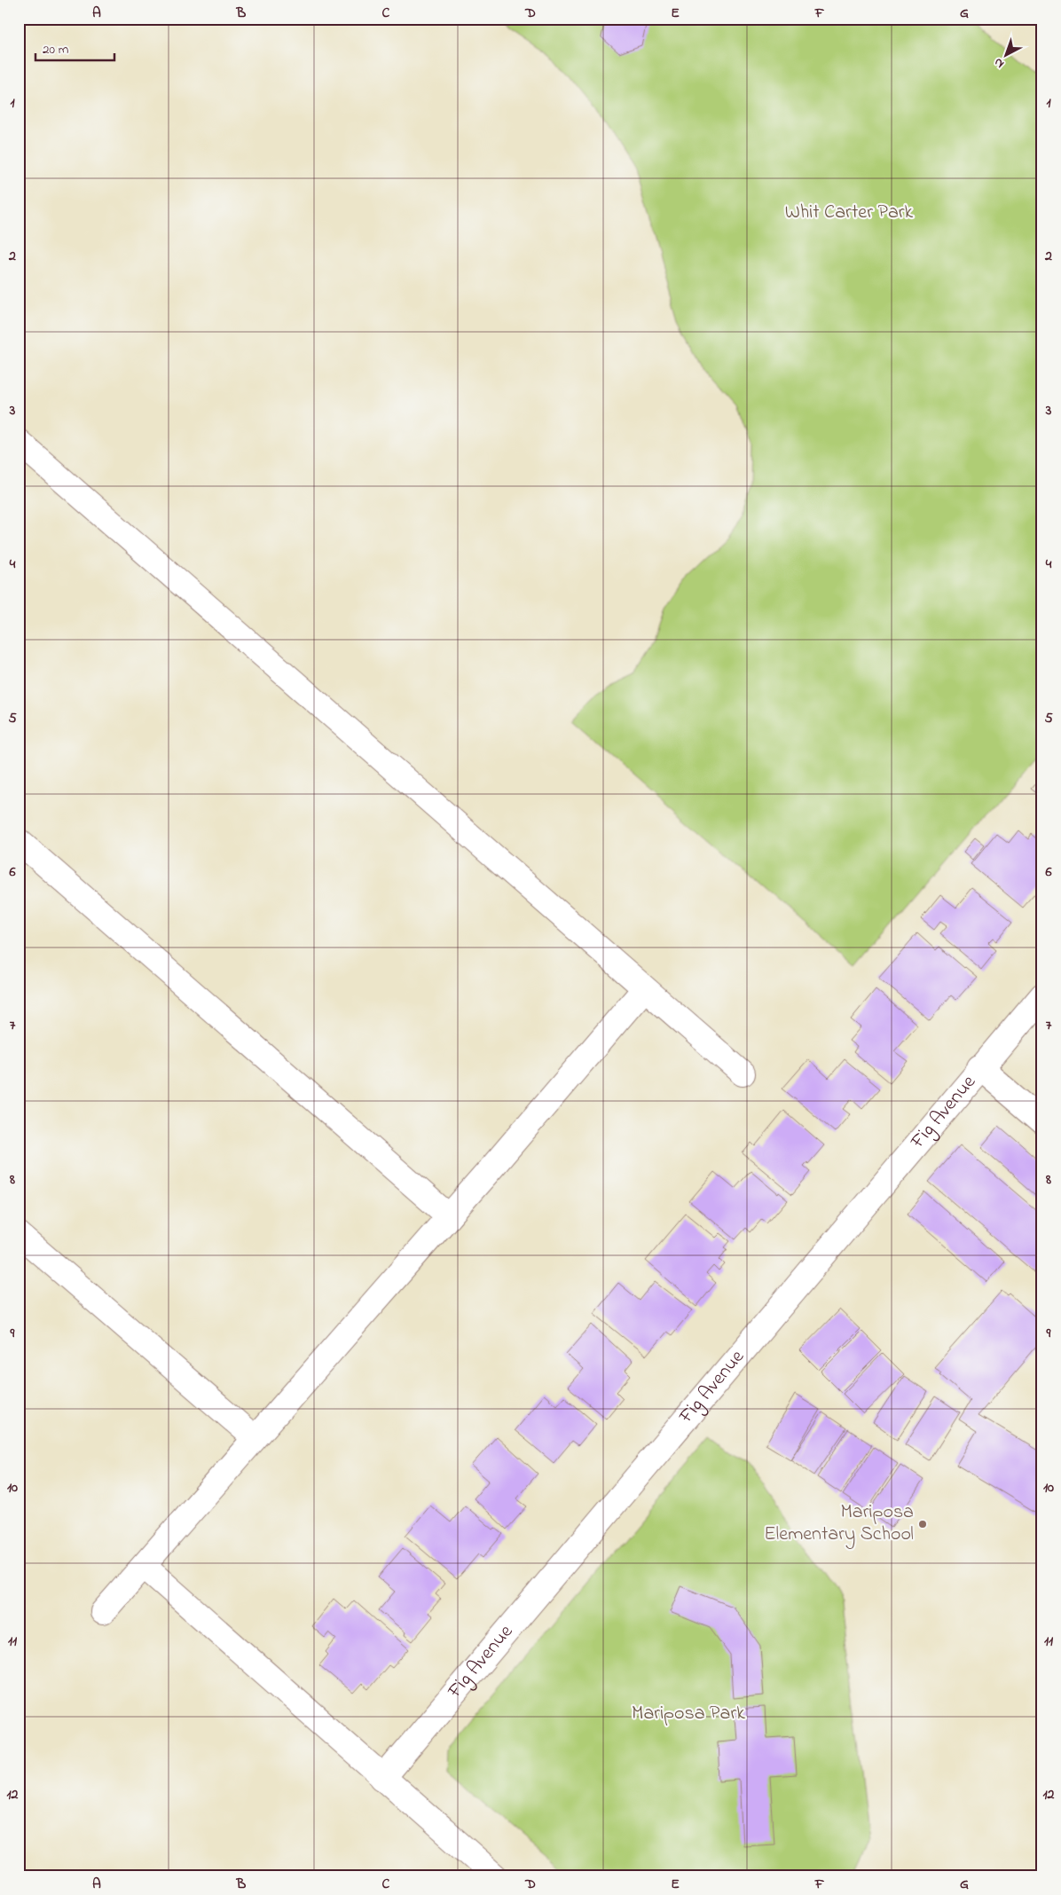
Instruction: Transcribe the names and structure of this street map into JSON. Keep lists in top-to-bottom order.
{
  "streets": {
    "street": ["Fig Avenue"]
  },
  "parks": ["Whit Carter Park", "Mariposa Park"],
  "places": ["Mariposa Elementary School"],
  "scale_bar": "20 m",
  "north": "bottom left",
  "grid": {
    "columns": [
      "A",
      "B",
      "C",
      "D",
      "E",
      "F",
      "G"
    ],
    "rows": [
      "1",
      "2",
      "3",
      "4",
      "5",
      "6",
      "7",
      "8",
      "9",
      "10",
      "11",
      "12"
    ]
  }
}
